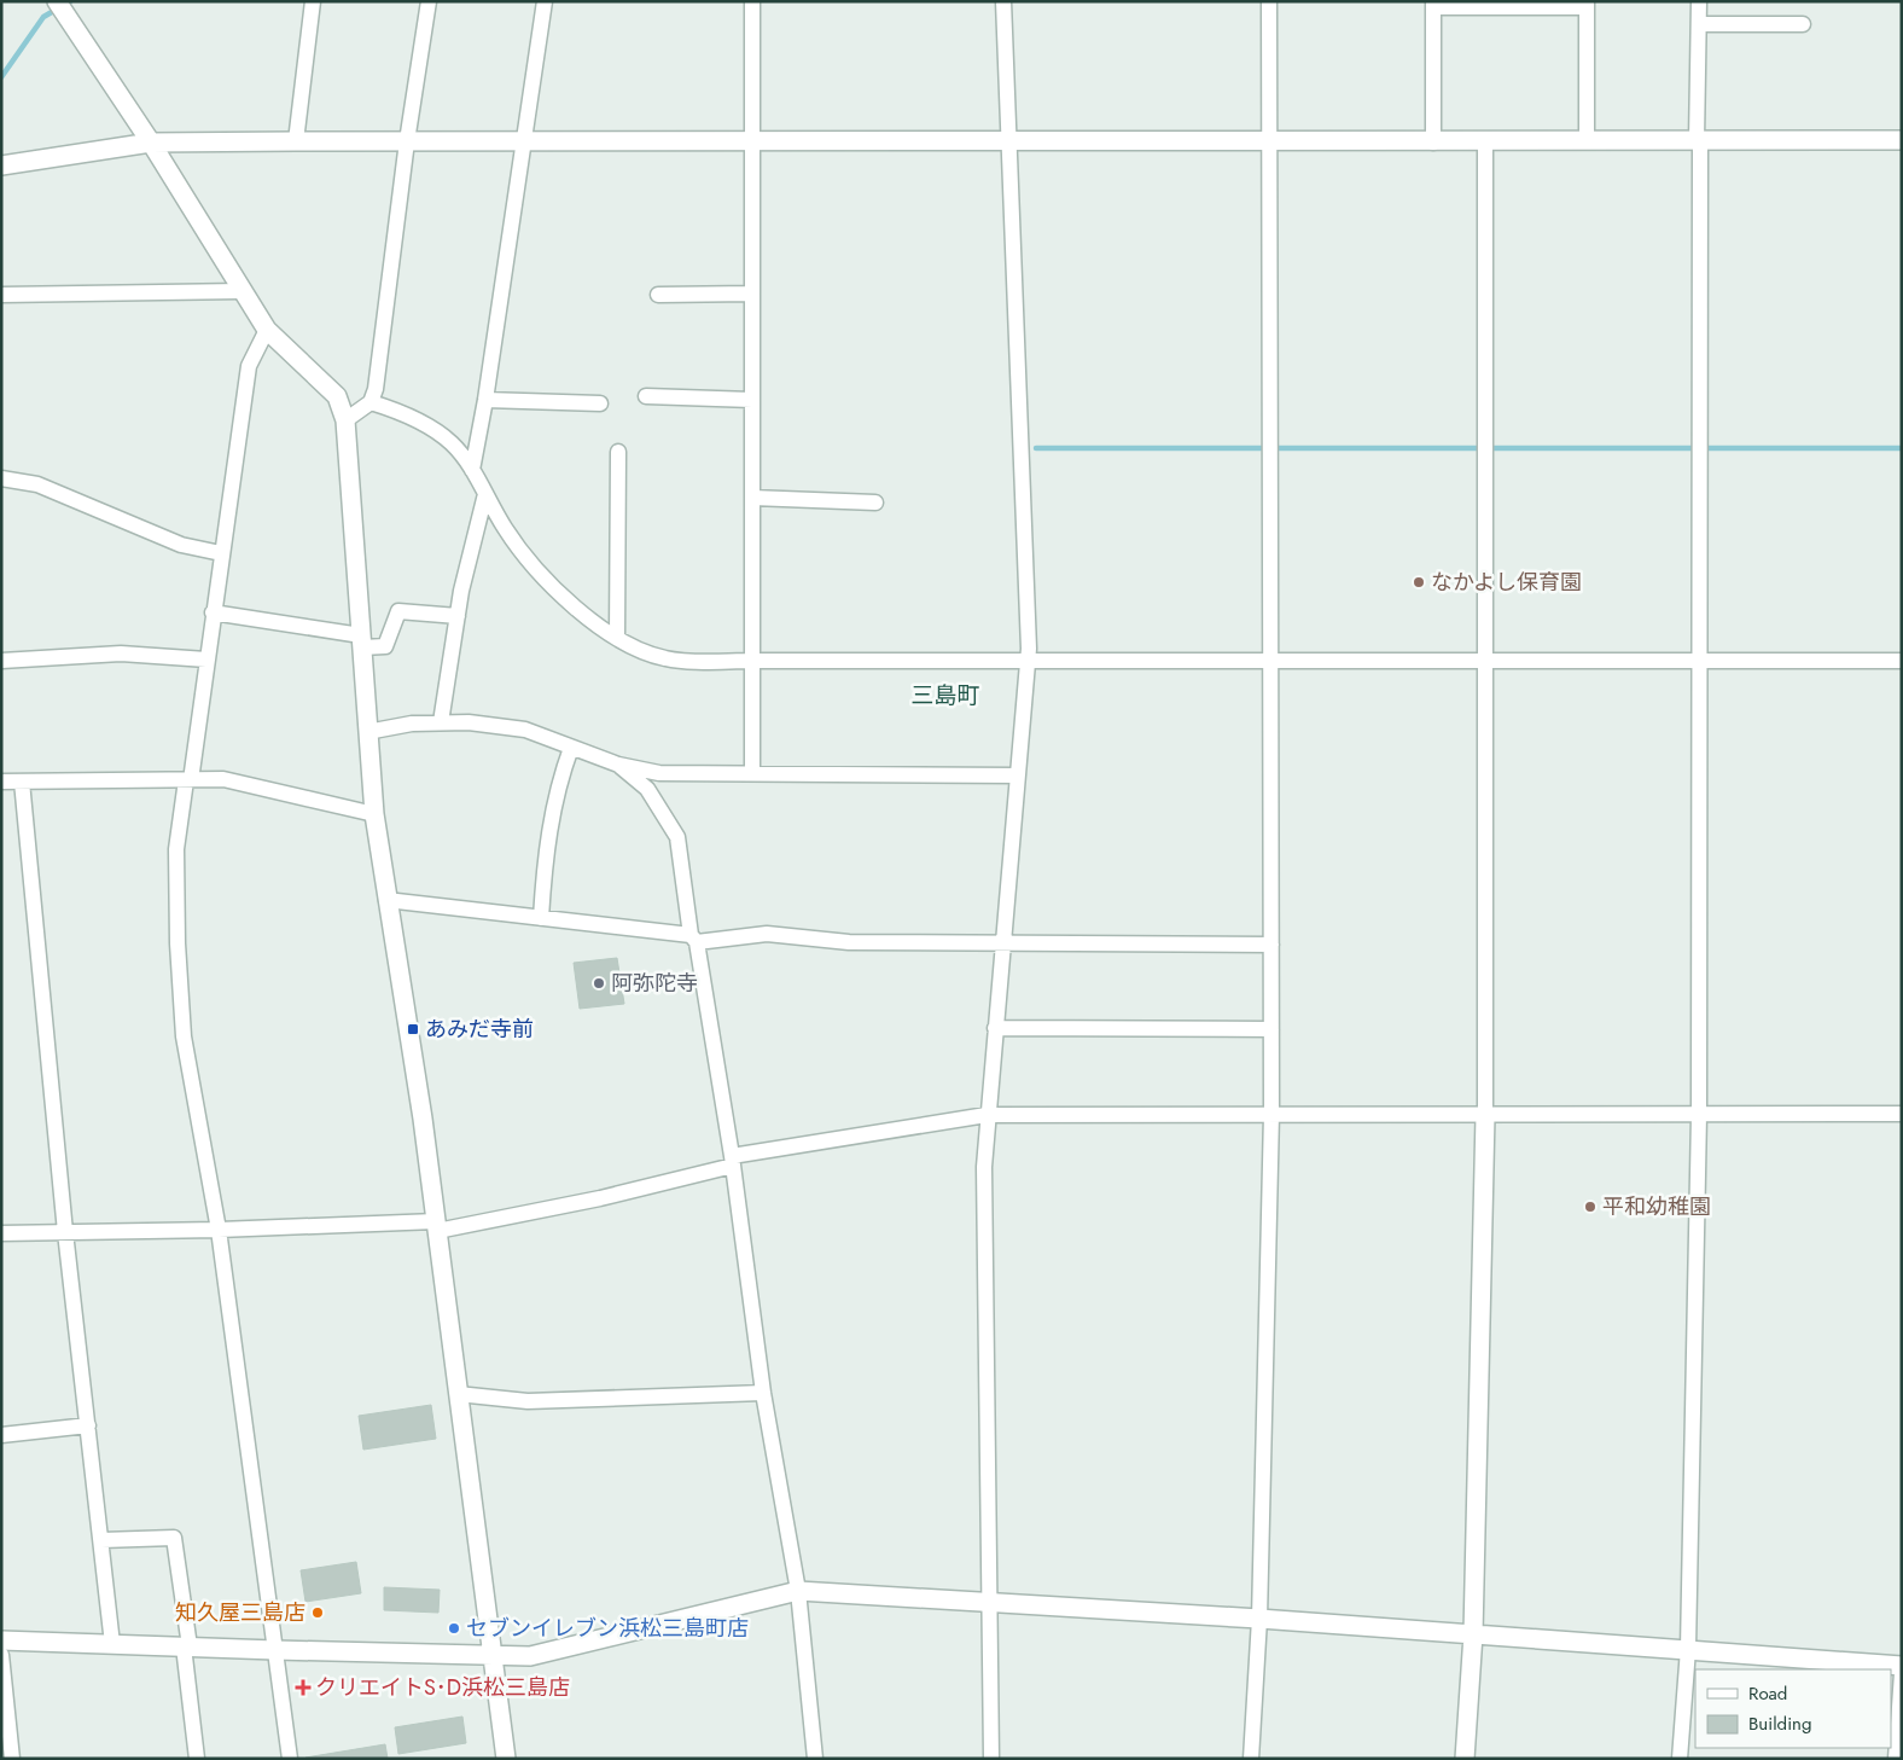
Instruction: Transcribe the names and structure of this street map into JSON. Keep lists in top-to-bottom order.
{
  "districts": ["三島町"],
  "places": {
    "other": [
      "なかよし保育園",
      "阿弥陀寺",
      "平和幼稚園",
      "知久屋三島店",
      "セブンイレブン浜松三島町店"
    ],
    "transit": ["あみだ寺前"],
    "health": ["クリエイトS･D浜松三島店"]
  },
  "legend": ["Road", "Building"]
}
